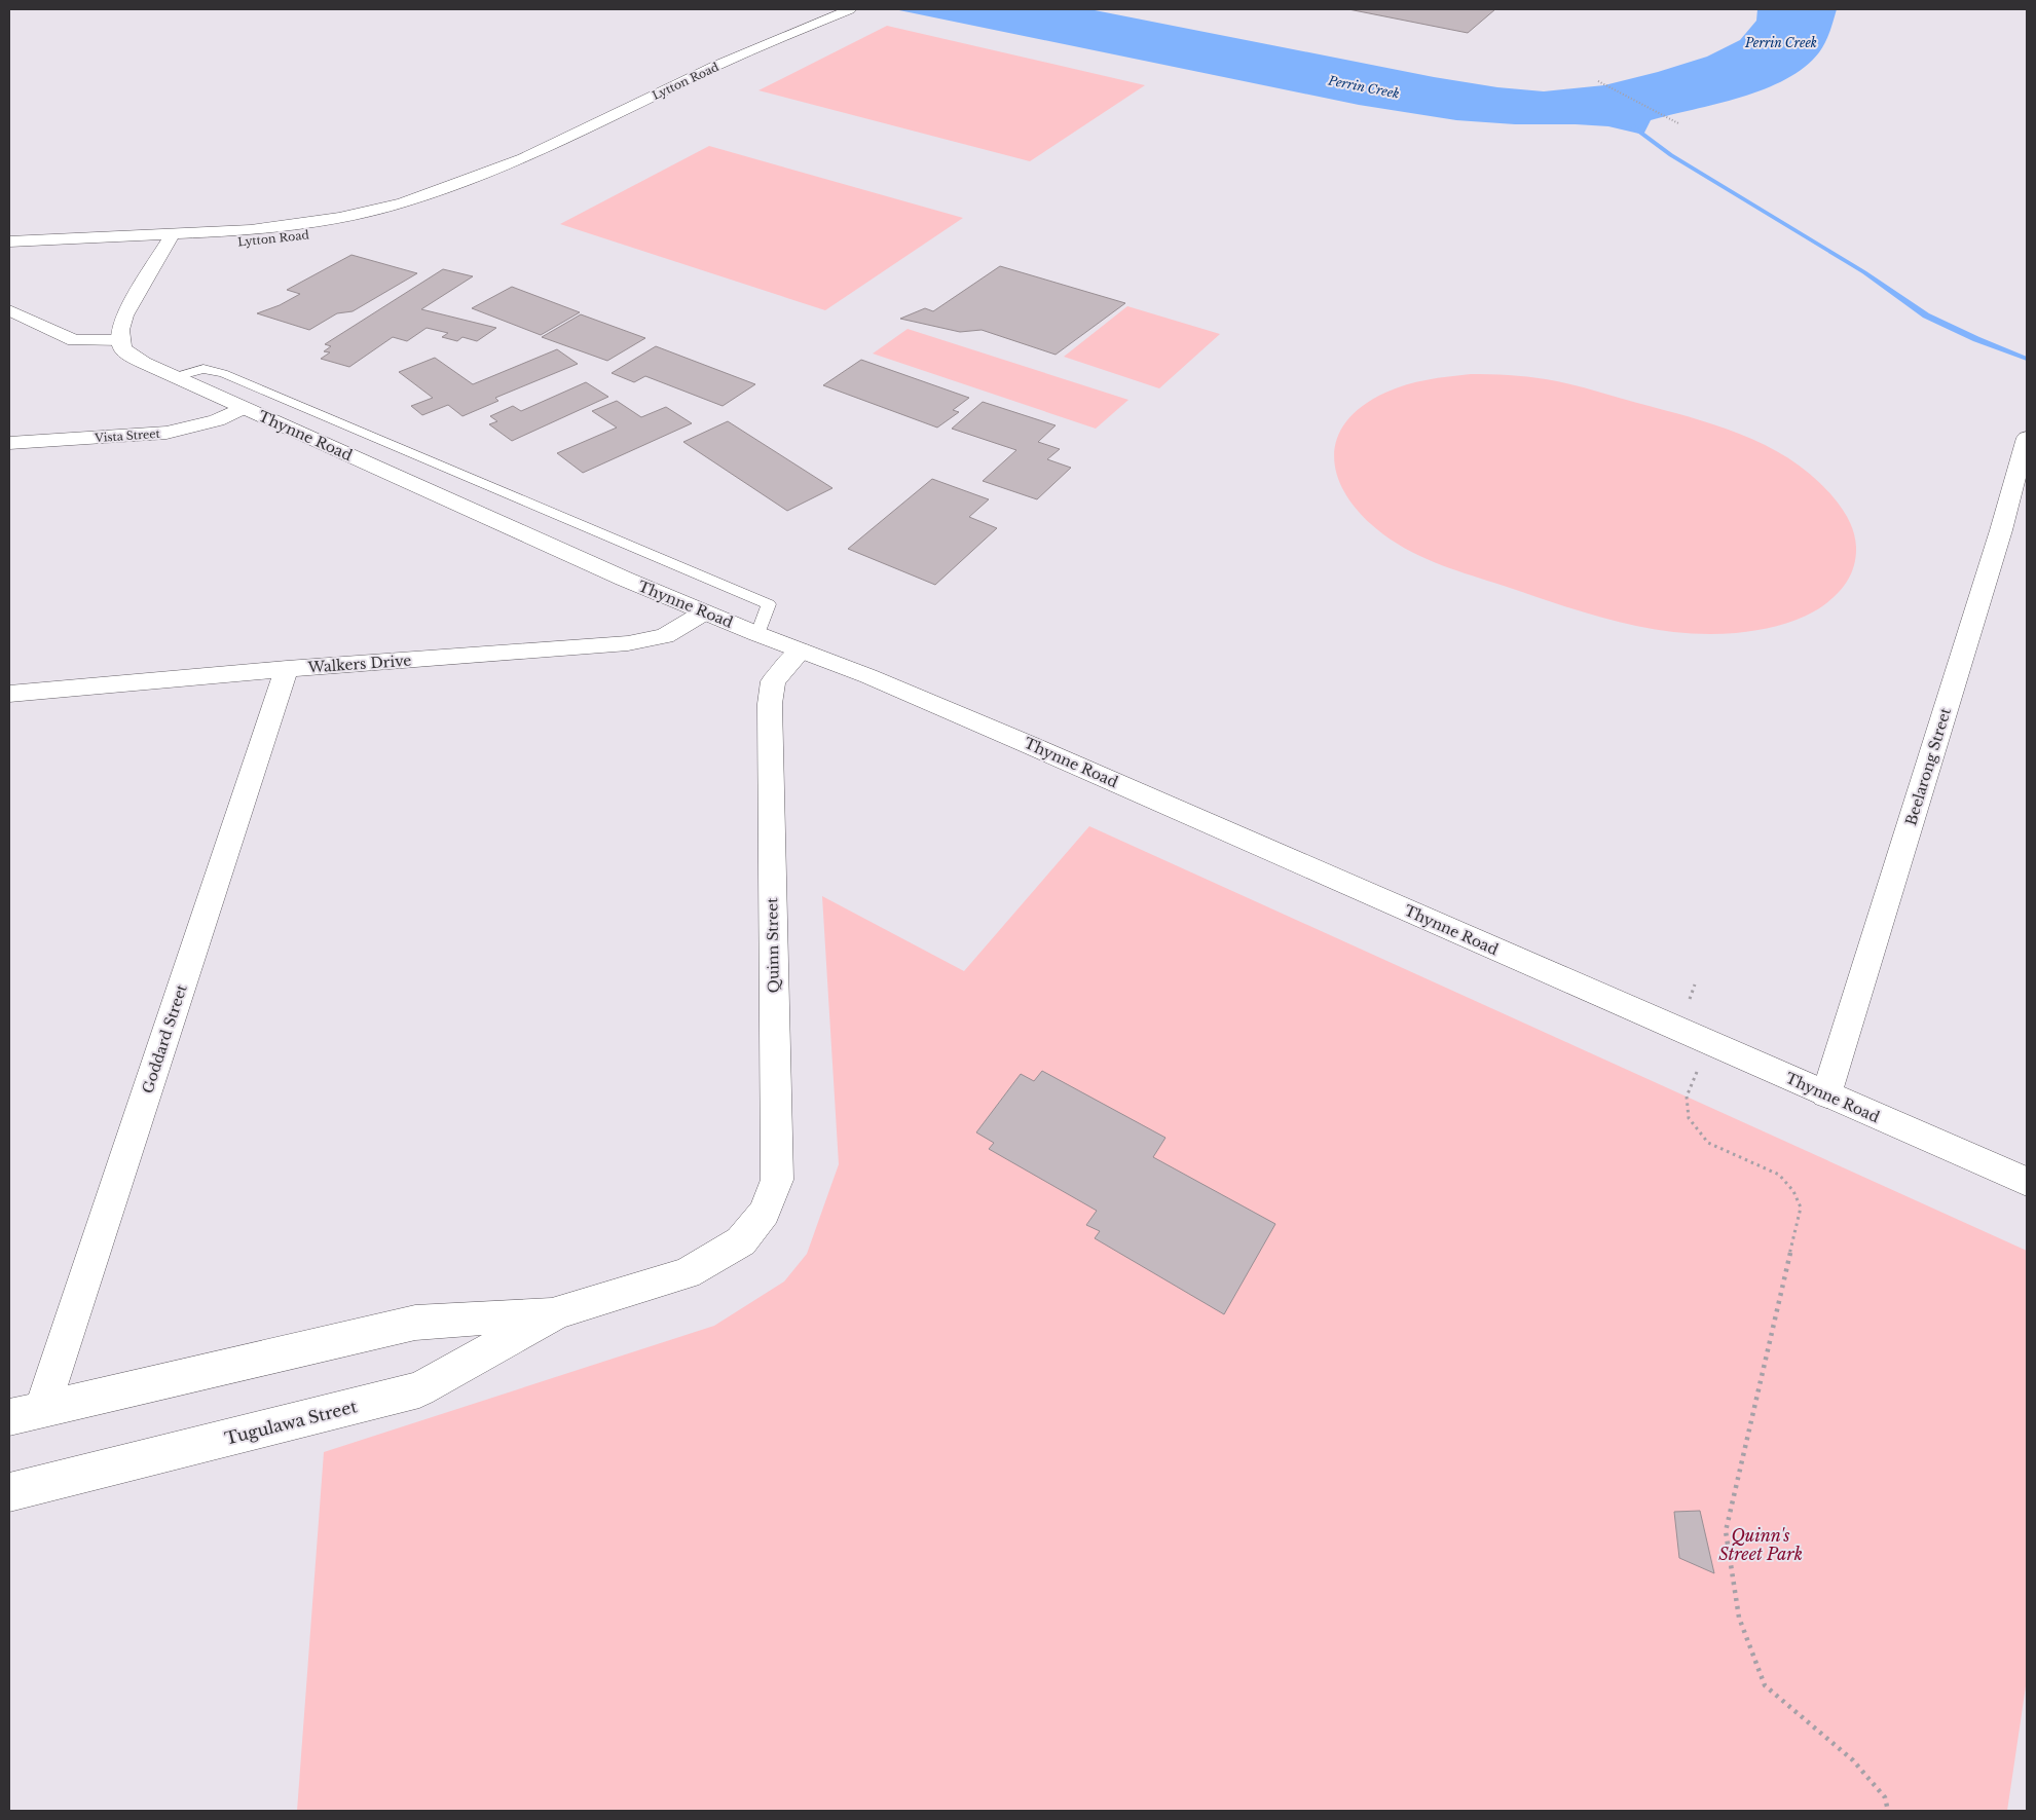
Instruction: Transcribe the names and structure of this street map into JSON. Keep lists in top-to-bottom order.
{
  "streets": {
    "street": [
      "Lytton Road",
      "Vista Street",
      "Thynne Road",
      "Walkers Drive",
      "Beelarong Street",
      "Quinn Street",
      "Goddard Street",
      "Tugulawa Street"
    ]
  },
  "crossings": [
    ["Vista Street", "Thynne Road"],
    ["Thynne Road", "Walkers Drive"],
    ["Thynne Road", "Beelarong Street"],
    ["Thynne Road", "Quinn Street"],
    ["Walkers Drive", "Goddard Street"],
    ["Quinn Street", "Tugulawa Street"],
    ["Goddard Street", "Tugulawa Street"]
  ],
  "water": ["Perrin Creek"],
  "parks": ["Quinn's Street Park"]
}
